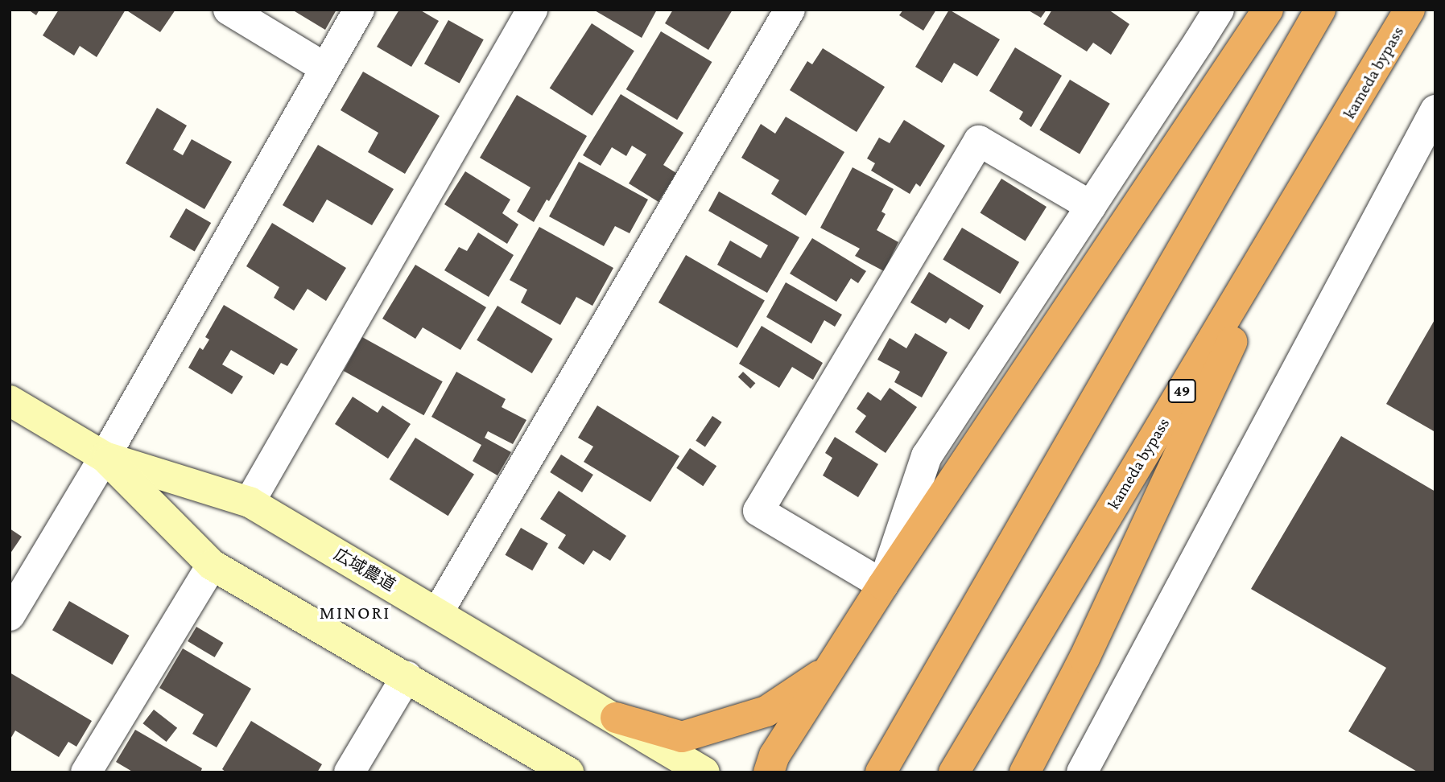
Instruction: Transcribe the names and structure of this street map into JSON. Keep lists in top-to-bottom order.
{
  "streets": {
    "highway": ["kameda bypass", "49"],
    "street": ["広域農道"]
  },
  "districts": ["MINORI"]
}
